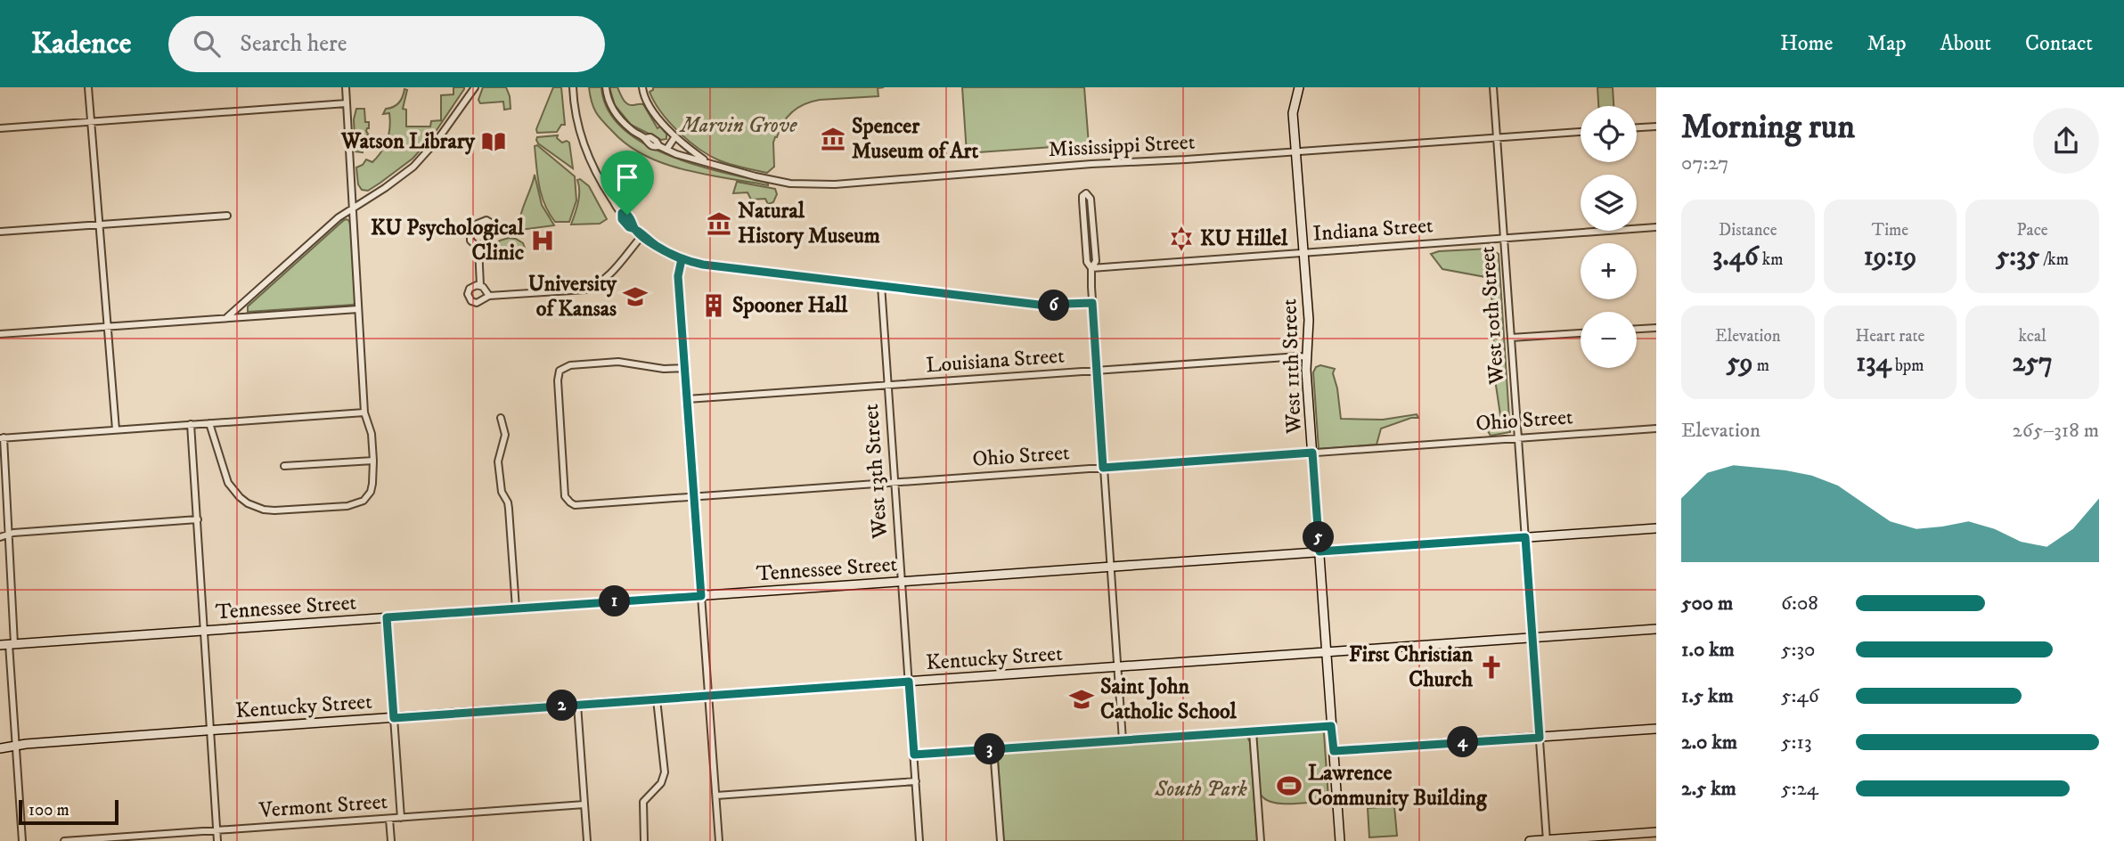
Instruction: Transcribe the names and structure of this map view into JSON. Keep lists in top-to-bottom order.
{
  "streets": {
    "main road": ["West 11th Street", "Tennessee Street", "Kentucky Street"],
    "street": [
      "Mississippi Street",
      "Indiana Street",
      "West 10th Street",
      "Louisiana Street",
      "Ohio Street",
      "West 13th Street",
      "Vermont Street"
    ]
  },
  "crossings": [
    ["Mississippi Street", "West 10th Street"],
    ["Mississippi Street", "West 11th Street"],
    ["Indiana Street", "West 10th Street"],
    ["Indiana Street", "West 11th Street"],
    ["West 10th Street", "Ohio Street"],
    ["West 10th Street", "Tennessee Street"],
    ["West 10th Street", "Kentucky Street"],
    ["Louisiana Street", "West 11th Street"],
    ["Louisiana Street", "West 13th Street"],
    ["West 11th Street", "Ohio Street"],
    ["West 11th Street", "Tennessee Street"],
    ["West 11th Street", "Kentucky Street"],
    ["Ohio Street", "West 13th Street"],
    ["West 13th Street", "Tennessee Street"],
    ["West 13th Street", "Kentucky Street"]
  ],
  "parks": ["Marvin Grove", "South Park"],
  "places": {
    "museum": ["Spencer Museum of Art", "Natural History Museum"],
    "library": ["Watson Library"],
    "synagogue": ["KU Hillel"],
    "hospital": ["KU Psychological Clinic"],
    "school or university": ["University of Kansas", "Saint John Catholic School"],
    "building": ["Spooner Hall"],
    "church": ["First Christian Church"],
    "sports": ["Lawrence Community Building"]
  },
  "scale_bar": "100 m",
  "page": {
    "header": "Kadence",
    "search": "Search here",
    "nav": [
      "Home",
      "Map",
      "About",
      "Contact"
    ],
    "heading": ["Morning run", "07:27"],
    "map_buttons": ["+", "−"],
    "stats": [
      ["Distance", "3.46 km"],
      ["Time", "19:19"],
      ["Pace", "5:35 /km"],
      ["Elevation", "59 m"],
      ["Heart rate", "134 bpm"],
      ["kcal", "257"]
    ],
    "pins": [
      "6",
      "5",
      "1",
      "2",
      "4",
      "3"
    ],
    "chart": ["Elevation", "265–318 m"],
    "list": [
      {
        "name": "500 m",
        "note": "6:08"
      },
      {
        "name": "1.0 km",
        "note": "5:30"
      },
      {
        "name": "1.5 km",
        "note": "5:46"
      },
      {
        "name": "2.0 km",
        "note": "5:13"
      },
      {
        "name": "2.5 km",
        "note": "5:24"
      }
    ],
    "scale": "100 m"
  }
}
